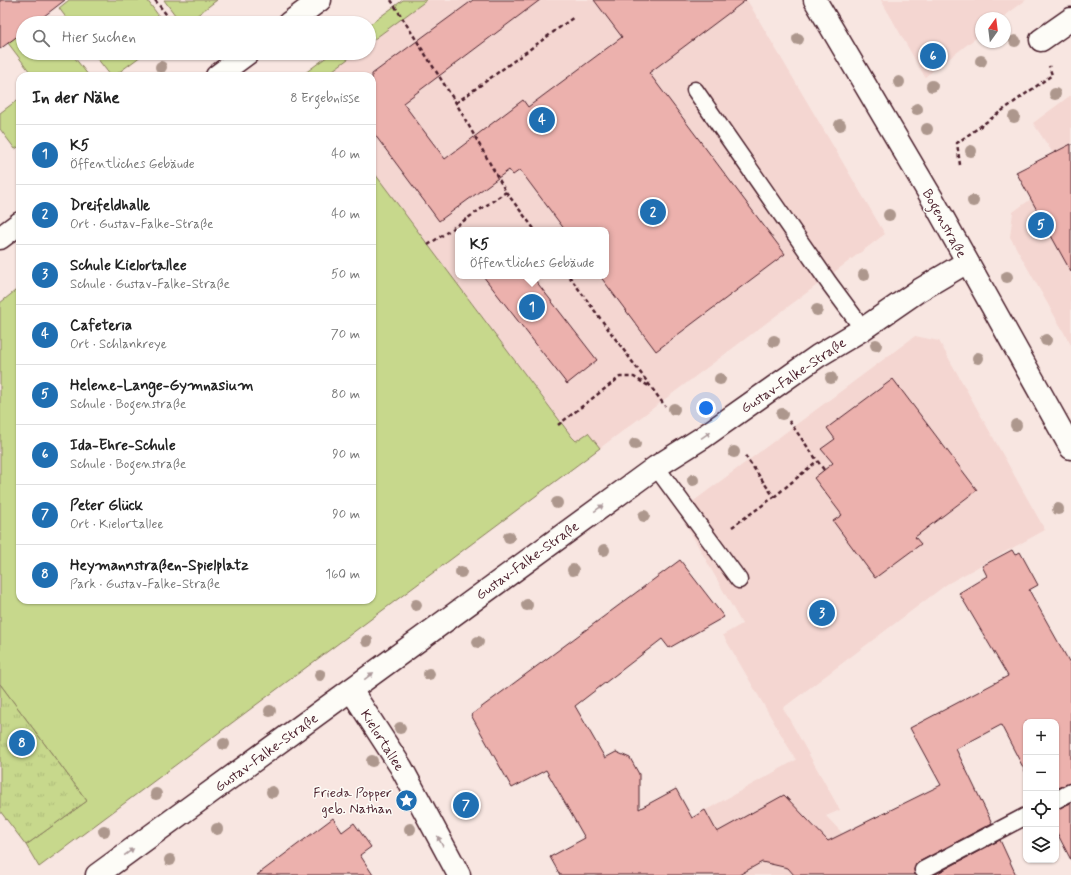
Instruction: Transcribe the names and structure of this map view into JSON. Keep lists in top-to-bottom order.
{
  "streets": {
    "street": ["Bogenstraße", "Gustav-Falke-Straße", "Kielortallee"]
  },
  "crossings": [
    ["Bogenstraße", "Gustav-Falke-Straße"],
    ["Gustav-Falke-Straße", "Kielortallee"]
  ],
  "one_way": ["Gustav-Falke-Straße", "Kielortallee"],
  "places": {
    "place": ["Frieda Popper geb. Nathan"]
  },
  "north": "top",
  "page": {
    "search": "Hier suchen",
    "pins": [
      "6",
      "4",
      "2",
      "5",
      "1",
      "3",
      "8",
      "7"
    ],
    "heading": ["In der Nähe", "8 Ergebnisse"],
    "list": [
      {
        "mark": "1",
        "name": "K5",
        "note": "Öffentliches Gebäude",
        "value": "40 m"
      },
      {
        "mark": "2",
        "name": "Dreifeldhalle",
        "note": "Ort · Gustav-Falke-Straße",
        "value": "40 m"
      },
      {
        "mark": "3",
        "name": "Schule Kielortallee",
        "note": "Schule · Gustav-Falke-Straße",
        "value": "50 m"
      },
      {
        "mark": "4",
        "name": "Cafeteria",
        "note": "Ort · Schlankreye",
        "value": "70 m"
      },
      {
        "mark": "5",
        "name": "Helene-Lange-Gymnasium",
        "note": "Schule · Bogenstraße",
        "value": "80 m"
      },
      {
        "mark": "6",
        "name": "Ida-Ehre-Schule",
        "note": "Schule · Bogenstraße",
        "value": "90 m"
      },
      {
        "mark": "7",
        "name": "Peter Glück",
        "note": "Ort · Kielortallee",
        "value": "90 m"
      },
      {
        "mark": "8",
        "name": "Heymannstraßen-Spielplatz",
        "note": "Park · Gustav-Falke-Straße",
        "value": "160 m"
      }
    ],
    "popup": ["K5", "Öffentliches Gebäude"],
    "map_buttons": ["+", "−"]
  }
}
